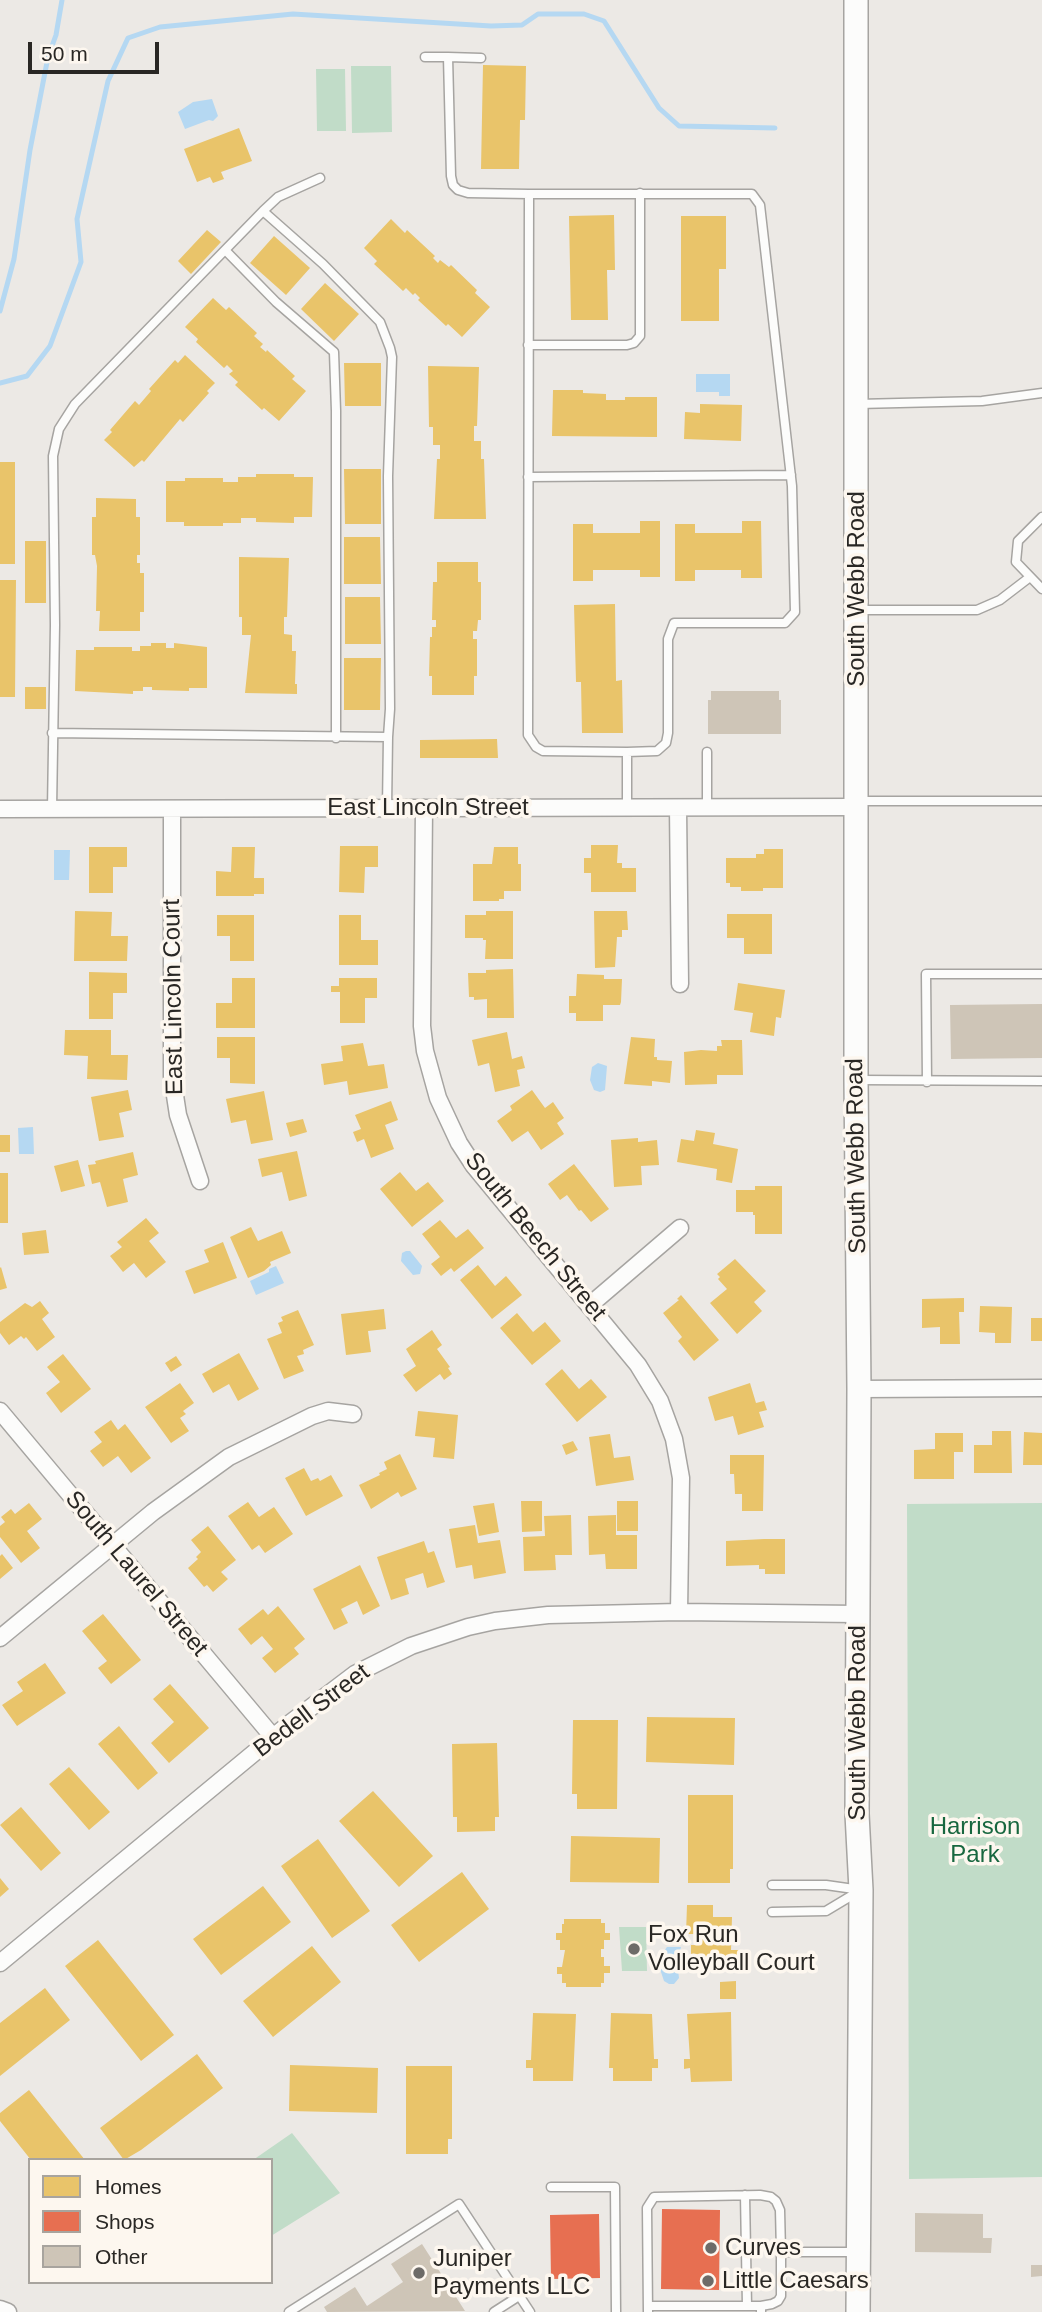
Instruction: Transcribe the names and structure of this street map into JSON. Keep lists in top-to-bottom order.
{
  "streets": {
    "main road": ["South Webb Road"],
    "street": [
      "East Lincoln Street",
      "East Lincoln Court",
      "South Beech Street",
      "South Laurel Street",
      "Bedell Street"
    ]
  },
  "crossings": [
    ["South Webb Road", "East Lincoln Street"],
    ["South Webb Road", "Bedell Street"],
    ["East Lincoln Street", "East Lincoln Court"],
    ["East Lincoln Street", "South Beech Street"],
    ["South Beech Street", "Bedell Street"],
    ["South Laurel Street", "Bedell Street"]
  ],
  "parks": ["Harrison Park"],
  "places": [
    "Fox Run Volleyball Court",
    "Curves",
    "Juniper Payments LLC",
    "Little Caesars"
  ],
  "legend": ["Homes", "Shops", "Other"],
  "scale_bar": "50 m"
}
